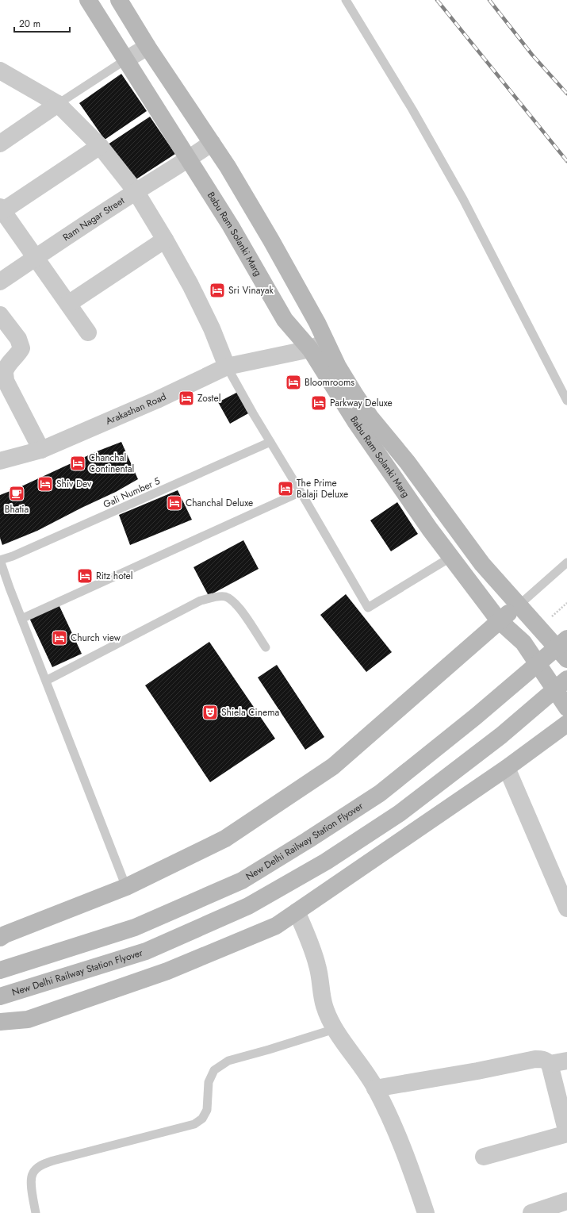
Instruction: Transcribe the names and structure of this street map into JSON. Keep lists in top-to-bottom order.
{
  "streets": {
    "main road": ["Babu Ram Solanki Marg", "New Delhi Railway Station Flyover"],
    "street": ["Ram Nagar Street", "Arakashan Road"],
    "lane": ["Gali Number 5"]
  },
  "crossings": [
    ["Ram Nagar Street", "Babu Ram Solanki Marg"],
    ["Babu Ram Solanki Marg", "Arakashan Road"]
  ],
  "places": {
    "hotel": [
      "Sri Vinayak",
      "Bloomrooms",
      "Zostel",
      "Parkway Deluxe",
      "Chanchal Continental",
      "Shiv Dev",
      "The Prime Balaji Deluxe",
      "Chanchal Deluxe",
      "Ritz hotel",
      "Church view"
    ],
    "cafe": ["Bhatia"],
    "theatre": ["Shiela Cinema"]
  },
  "scale_bar": "20 m"
}
